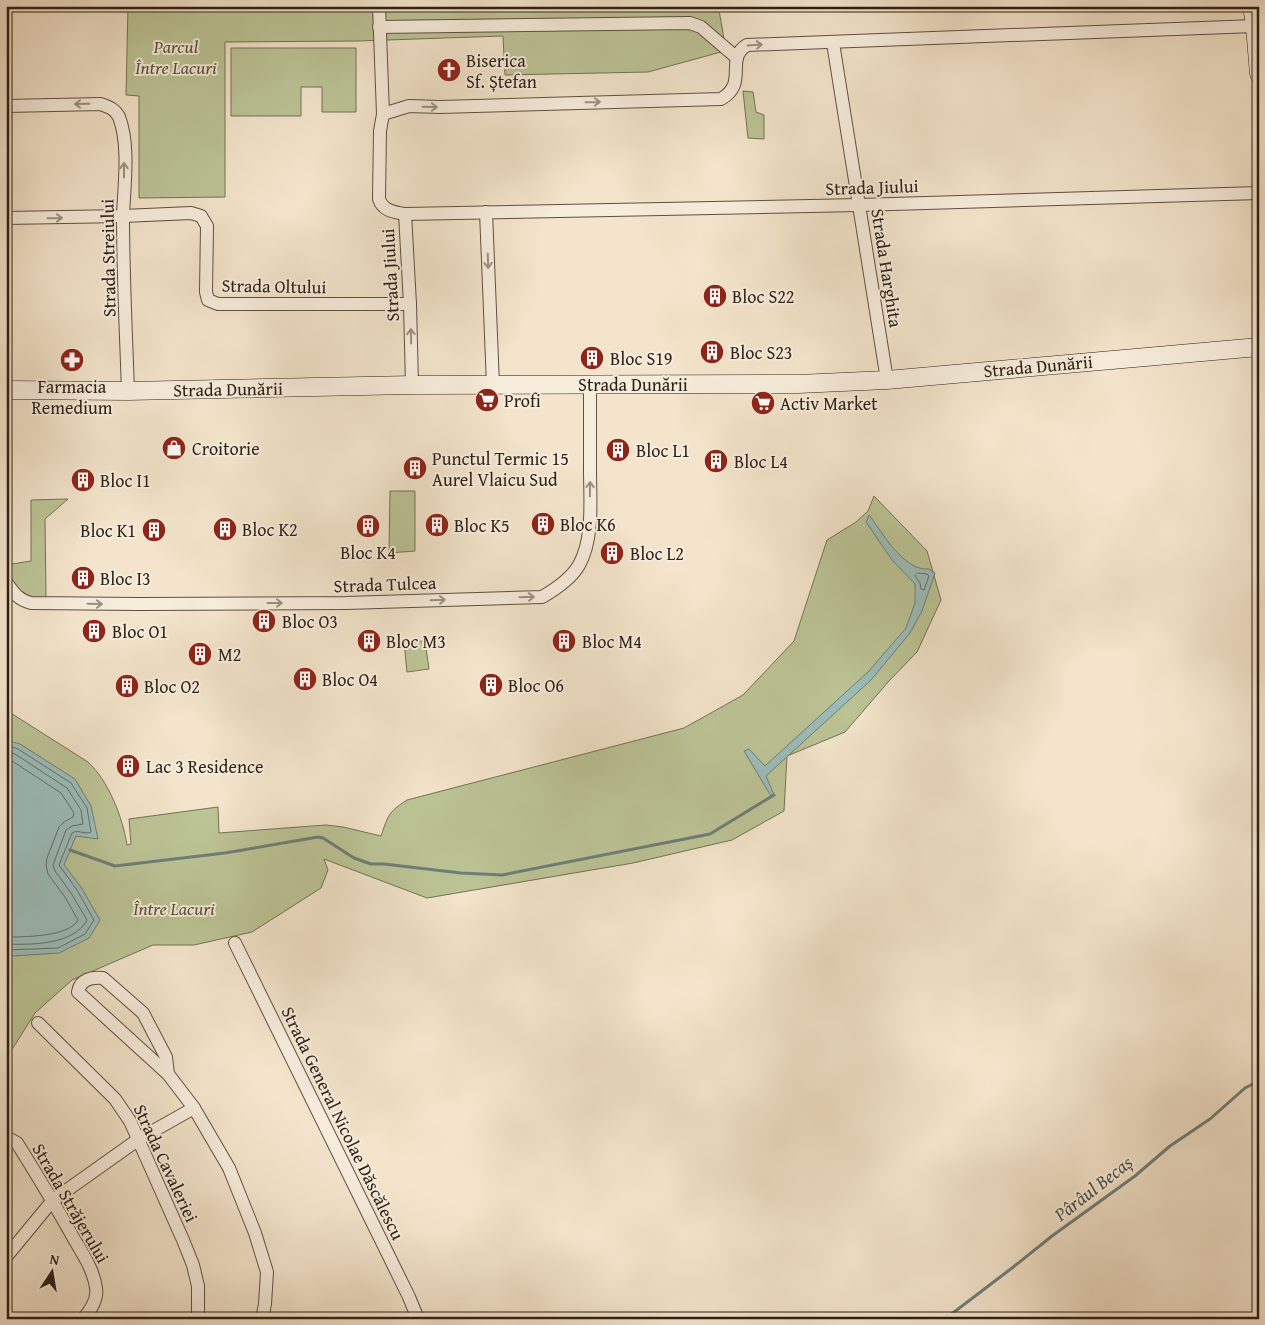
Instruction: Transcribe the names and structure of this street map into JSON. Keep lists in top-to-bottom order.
{
  "streets": {
    "street": [
      "Strada Jiului",
      "Strada Streiului",
      "Strada Harghita",
      "Strada Oltului",
      "Strada Dunării",
      "Strada Tulcea",
      "Strada General Nicolae Dăscălescu",
      "Strada Cavaleriei",
      "Strada Străjerului"
    ]
  },
  "crossings": [
    ["Strada Jiului", "Strada Harghita"],
    ["Strada Jiului", "Strada Oltului"],
    ["Strada Jiului", "Strada Dunării"],
    ["Strada Streiului", "Strada Oltului"],
    ["Strada Streiului", "Strada Dunării"],
    ["Strada Harghita", "Strada Dunării"],
    ["Strada Dunării", "Strada Tulcea"]
  ],
  "water": ["Pârâul Becaș"],
  "parks": ["Parcul Între Lacuri", "Între Lacuri"],
  "places": {
    "church": ["Biserica Sf. Ștefan"],
    "building": [
      "Bloc S22",
      "Bloc S23",
      "Bloc S19",
      "Bloc L1",
      "Bloc L4",
      "Punctul Termic 15 Aurel Vlaicu Sud",
      "Bloc I1",
      "Bloc K6",
      "Bloc K5",
      "Bloc K4",
      "Bloc K2",
      "Bloc K1",
      "Bloc L2",
      "Bloc I3",
      "Bloc O3",
      "Bloc O1",
      "Bloc M3",
      "Bloc M4",
      "M2",
      "Bloc O4",
      "Bloc O6",
      "Bloc O2",
      "Lac 3 Residence"
    ],
    "pharmacy": ["Farmacia Remedium"],
    "supermarket": ["Profi", "Activ Market"],
    "shop": ["Croitorie"]
  },
  "north": "top"
}
